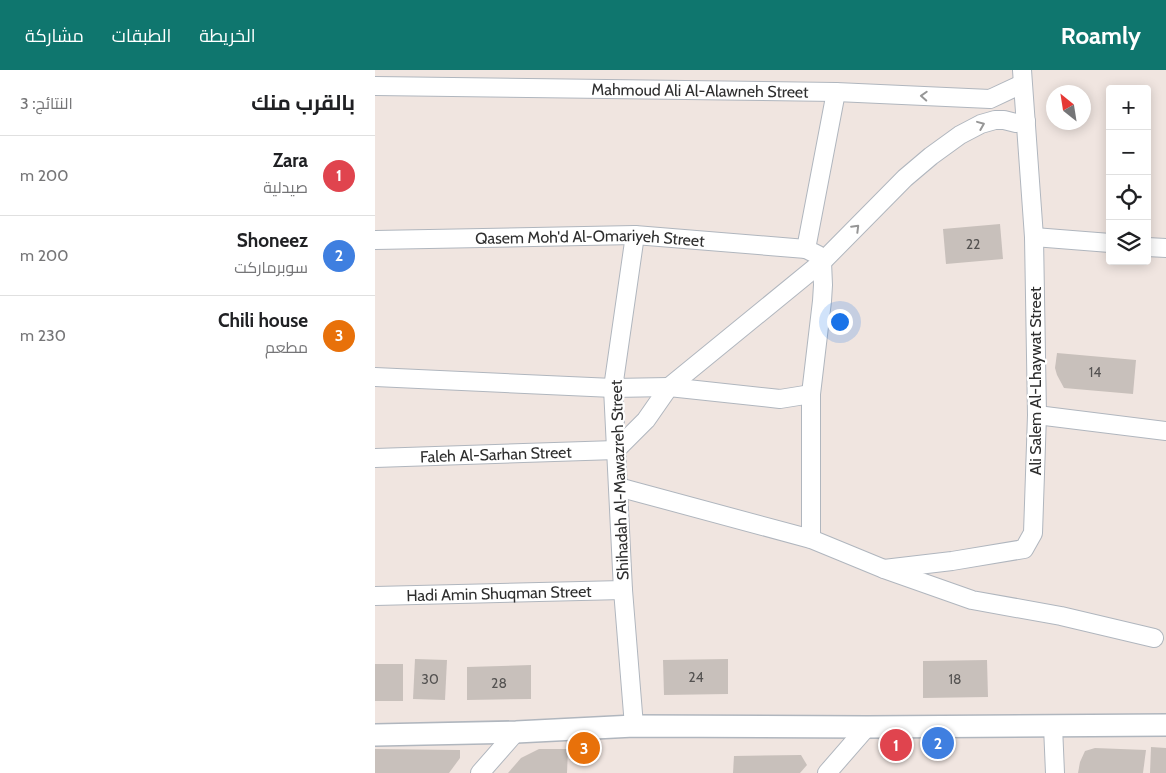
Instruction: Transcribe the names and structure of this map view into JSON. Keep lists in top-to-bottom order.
{
  "streets": {
    "street": [
      "Mahmoud Ali Al-Alawneh Street",
      "Qasem Moh'd Al-Omariyeh Street",
      "Ali Salem Al-Lhaywat Street",
      "Faleh Al-Sarhan Street",
      "Shihadah Al-Mawazreh Street",
      "Hadi Amin Shuqman Street"
    ]
  },
  "crossings": [
    ["Mahmoud Ali Al-Alawneh Street", "Ali Salem Al-Lhaywat Street"],
    ["Qasem Moh'd Al-Omariyeh Street", "Shihadah Al-Mawazreh Street"],
    ["Faleh Al-Sarhan Street", "Shihadah Al-Mawazreh Street"],
    ["Shihadah Al-Mawazreh Street", "Hadi Amin Shuqman Street"]
  ],
  "house_numbers": [
    "22",
    "14",
    "24",
    "30",
    "18",
    "28"
  ],
  "north": "top left",
  "page": {
    "header": "Roamly",
    "nav": ["الخريطة", "الطبقات", "مشاركة"],
    "heading": ["بالقرب منك", "النتائج: 3"],
    "map_buttons": ["+", "−"],
    "list": [
      {
        "mark": "1",
        "name": "Zara",
        "note": "صيدلية",
        "value": "200 m"
      },
      {
        "mark": "2",
        "name": "Shoneez",
        "note": "سوبرماركت",
        "value": "200 m"
      },
      {
        "mark": "3",
        "name": "Chili house",
        "note": "مطعم",
        "value": "230 m"
      }
    ],
    "pins": ["2", "1", "3"]
  }
}
